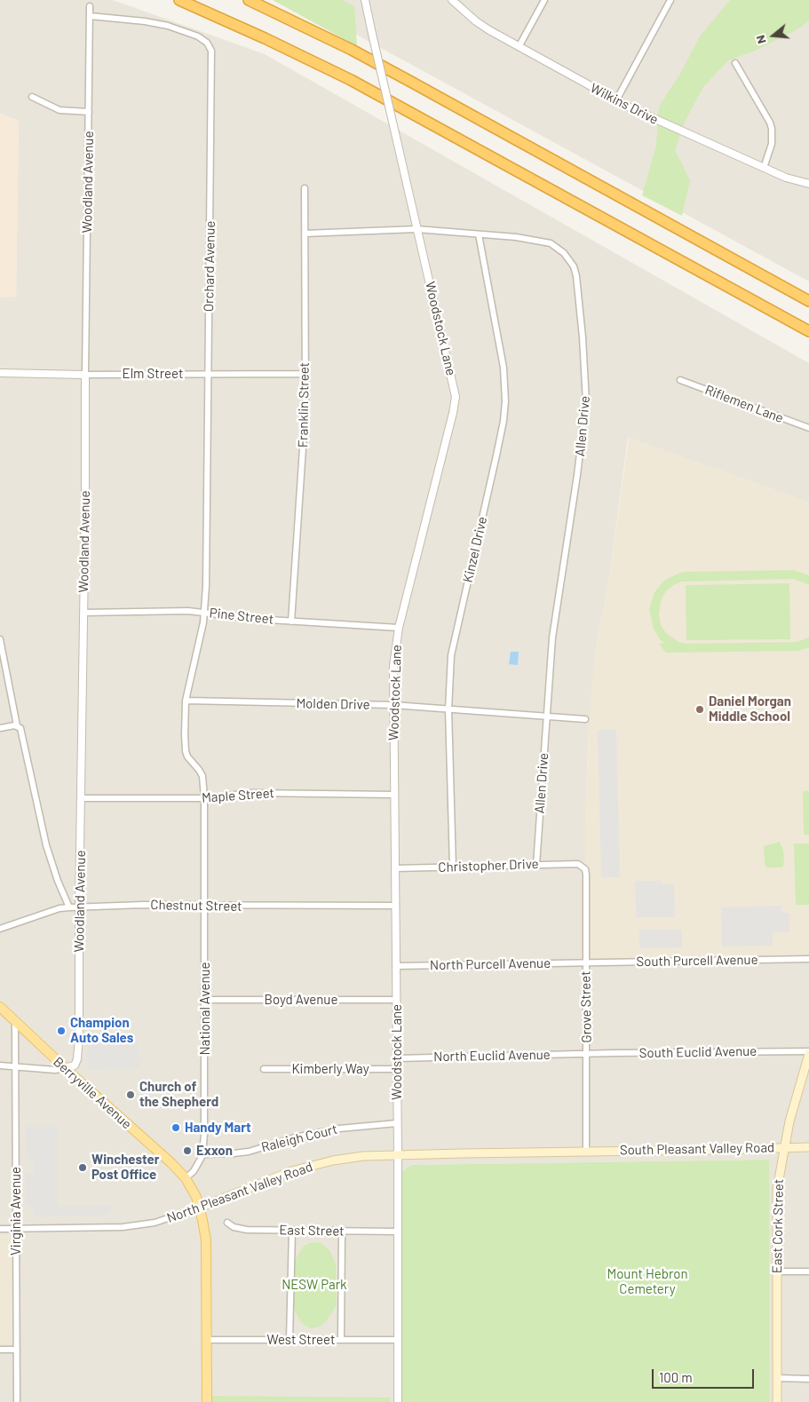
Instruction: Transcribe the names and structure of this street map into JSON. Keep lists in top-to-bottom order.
{
  "streets": {
    "main road": [
      "Berryville Avenue",
      "South Pleasant Valley Road",
      "North Pleasant Valley Road",
      "East Cork Street"
    ],
    "street": [
      "Wilkins Drive",
      "Woodland Avenue",
      "Orchard Avenue",
      "Woodstock Lane",
      "Elm Street",
      "Riflemen Lane",
      "Franklin Street",
      "Allen Drive",
      "Kinzel Drive",
      "Pine Street",
      "Molden Drive",
      "Maple Street",
      "Christopher Drive",
      "Chestnut Street",
      "South Purcell Avenue",
      "North Purcell Avenue",
      "Boyd Avenue",
      "Grove Street",
      "National Avenue",
      "South Euclid Avenue",
      "North Euclid Avenue",
      "Kimberly Way",
      "Raleigh Court",
      "Virginia Avenue",
      "East Street",
      "West Street"
    ]
  },
  "crossings": [
    ["Woodland Avenue", "Orchard Avenue"],
    ["Woodland Avenue", "Elm Street"],
    ["Woodland Avenue", "Pine Street"],
    ["Woodland Avenue", "Maple Street"],
    ["Woodland Avenue", "Chestnut Street"],
    ["Woodland Avenue", "Berryville Avenue"],
    ["Orchard Avenue", "Elm Street"],
    ["Orchard Avenue", "Pine Street"],
    ["Orchard Avenue", "National Avenue"],
    ["Woodstock Lane", "Allen Drive"],
    ["Woodstock Lane", "Pine Street"],
    ["Woodstock Lane", "Molden Drive"],
    ["Woodstock Lane", "Maple Street"],
    ["Woodstock Lane", "Christopher Drive"],
    ["Woodstock Lane", "Chestnut Street"],
    ["Woodstock Lane", "North Purcell Avenue"],
    ["Woodstock Lane", "Boyd Avenue"],
    ["Woodstock Lane", "North Euclid Avenue"],
    ["Woodstock Lane", "Kimberly Way"],
    ["Woodstock Lane", "Raleigh Court"],
    ["Woodstock Lane", "North Pleasant Valley Road"],
    ["Woodstock Lane", "East Street"],
    ["Woodstock Lane", "West Street"],
    ["Elm Street", "Franklin Street"],
    ["Franklin Street", "Allen Drive"],
    ["Franklin Street", "Pine Street"],
    ["Allen Drive", "Kinzel Drive"],
    ["Allen Drive", "Molden Drive"],
    ["Allen Drive", "Christopher Drive"],
    ["Kinzel Drive", "Molden Drive"],
    ["Kinzel Drive", "Christopher Drive"],
    ["Pine Street", "National Avenue"],
    ["Molden Drive", "National Avenue"],
    ["Maple Street", "National Avenue"],
    ["Christopher Drive", "Grove Street"],
    ["Chestnut Street", "National Avenue"],
    ["South Purcell Avenue", "North Purcell Avenue"],
    ["South Purcell Avenue", "Grove Street"],
    ["North Purcell Avenue", "Grove Street"],
    ["Boyd Avenue", "National Avenue"],
    ["Grove Street", "South Euclid Avenue"],
    ["Grove Street", "North Euclid Avenue"],
    ["Grove Street", "South Pleasant Valley Road"],
    ["Grove Street", "North Pleasant Valley Road"],
    ["National Avenue", "Berryville Avenue"],
    ["National Avenue", "Raleigh Court"],
    ["South Euclid Avenue", "North Euclid Avenue"],
    ["South Euclid Avenue", "East Cork Street"],
    ["Berryville Avenue", "Virginia Avenue"],
    ["South Pleasant Valley Road", "North Pleasant Valley Road"],
    ["South Pleasant Valley Road", "East Cork Street"],
    ["North Pleasant Valley Road", "Virginia Avenue"]
  ],
  "parks": ["Mount Hebron Cemetery", "NESW Park"],
  "places": [
    "Daniel Morgan Middle School",
    "Champion Auto Sales",
    "Church of the Shepherd",
    "Handy Mart",
    "Exxon",
    "Winchester Post Office"
  ],
  "scale_bar": "100 m",
  "north": "left"
}
